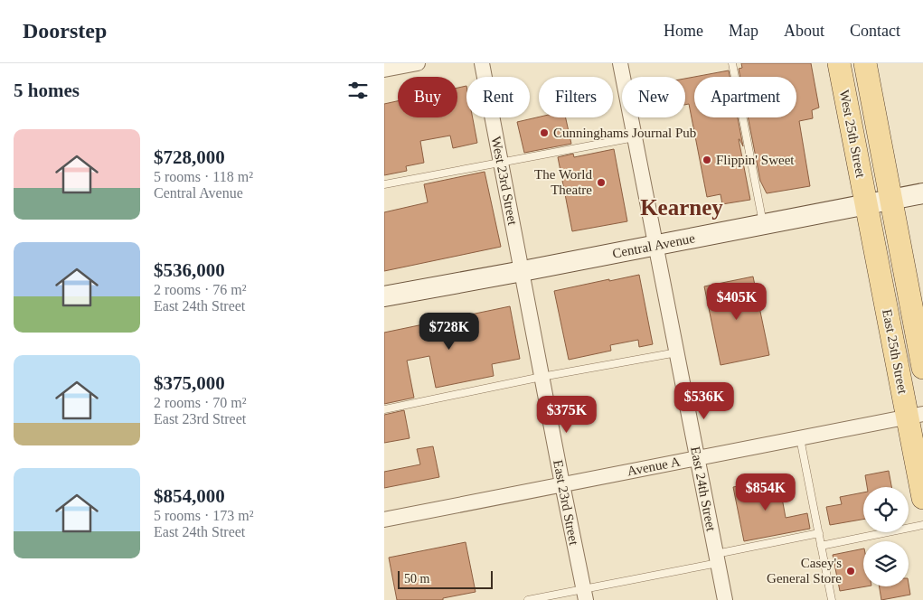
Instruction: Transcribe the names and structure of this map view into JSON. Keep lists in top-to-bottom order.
{
  "streets": {
    "main road": ["West 25th Street", "East 25th Street"],
    "street": [
      "West 23rd Street",
      "Central Avenue",
      "Avenue A",
      "East 24th Street",
      "East 23rd Street"
    ]
  },
  "crossings": [
    ["West 25th Street", "Central Avenue"],
    ["West 25th Street", "East 25th Street"],
    ["West 23rd Street", "Central Avenue"],
    ["West 23rd Street", "East 23rd Street"],
    ["Central Avenue", "East 25th Street"],
    ["Central Avenue", "East 24th Street"],
    ["Central Avenue", "East 23rd Street"],
    ["East 25th Street", "Avenue A"],
    ["Avenue A", "East 24th Street"],
    ["Avenue A", "East 23rd Street"]
  ],
  "districts": ["Kearney"],
  "places": [
    "Cunninghams Journal Pub",
    "Flippin' Sweet",
    "The World Theatre",
    "Casey's General Store"
  ],
  "scale_bar": "50 m",
  "page": {
    "header": "Doorstep",
    "nav": [
      "Home",
      "Map",
      "About",
      "Contact"
    ],
    "heading": "5 homes",
    "chip": [
      "Buy",
      "Rent",
      "Filters",
      "New",
      "Apartment"
    ],
    "list": [
      {
        "name": "$728,000",
        "note": "5 rooms · 118 m² · Central Avenue"
      },
      {
        "name": "$536,000",
        "note": "2 rooms · 76 m² · East 24th Street"
      },
      {
        "name": "$375,000",
        "note": "2 rooms · 70 m² · East 23rd Street"
      },
      {
        "name": "$854,000",
        "note": "5 rooms · 173 m² · East 24th Street"
      }
    ],
    "price": [
      "$405K",
      "$728K",
      "$536K",
      "$375K",
      "$854K"
    ],
    "scale": "50 m"
  }
}
